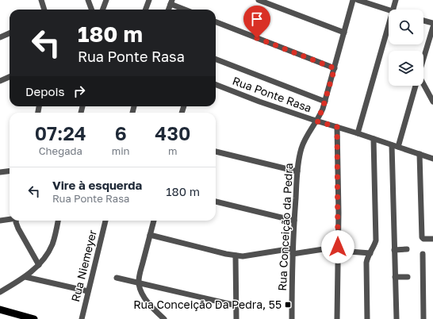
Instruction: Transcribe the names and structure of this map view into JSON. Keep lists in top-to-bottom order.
{
  "streets": {
    "street": ["Rua Ponte Rasa", "Rua Conceição da Pedra", "Rua Niemeyer"]
  },
  "crossings": [
    ["Rua Ponte Rasa", "Rua Conceição da Pedra"]
  ],
  "places": {
    "transit": ["Rua Conceição Da Pedra, 55"]
  },
  "page": {
    "turn": ["180 m", "Rua Ponte Rasa"],
    "then": "Depois",
    "eta": [
      "07:24",
      "Chegada",
      "6",
      "min",
      "430",
      "m"
    ],
    "list": [
      {
        "name": "Vire à esquerda",
        "note": "Rua Ponte Rasa",
        "value": "180 m"
      }
    ]
  }
}
